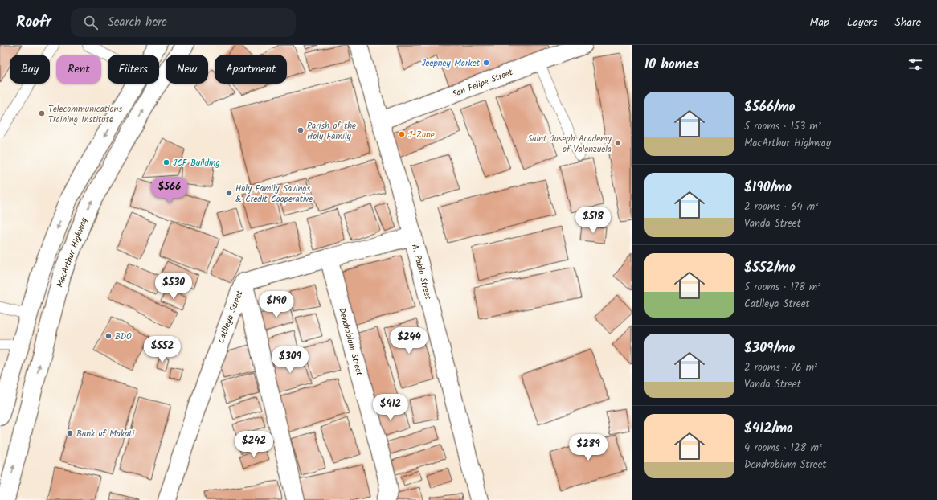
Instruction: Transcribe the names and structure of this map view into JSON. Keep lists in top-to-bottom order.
{
  "streets": {
    "main road": [
      "San Felipe Street",
      "MacArthur Highway",
      "A. Pablo Street",
      "Catlleya Street",
      "Dendrobium Street"
    ]
  },
  "crossings": [
    ["San Felipe Street", "A. Pablo Street"],
    ["A. Pablo Street", "Catlleya Street"],
    ["Catlleya Street", "Dendrobium Street"]
  ],
  "places": [
    "Jeepney Market",
    "Telecommunications Training Institute",
    "Parish of the Holy Family",
    "J-Zone",
    "Saint Joseph Academy of Valenzuela",
    "JCF Building",
    "Holy Family Savings & Credit Cooperative",
    "BDO",
    "Bank of Makati"
  ],
  "page": {
    "header": "Roofr",
    "search": "Search here",
    "nav": ["Map", "Layers", "Share"],
    "heading": "10 homes",
    "chip": [
      "Buy",
      "Rent",
      "Filters",
      "New",
      "Apartment"
    ],
    "list": [
      {
        "name": "$566/mo",
        "note": "5 rooms · 153 m² · MacArthur Highway"
      },
      {
        "name": "$190/mo",
        "note": "2 rooms · 64 m² · Vanda Street"
      },
      {
        "name": "$552/mo",
        "note": "5 rooms · 178 m² · Catlleya Street"
      },
      {
        "name": "$309/mo",
        "note": "2 rooms · 76 m² · Vanda Street"
      },
      {
        "name": "$412/mo",
        "note": "4 rooms · 128 m² · Dendrobium Street"
      }
    ],
    "price": [
      "$566",
      "$518",
      "$530",
      "$190",
      "$244",
      "$552",
      "$309",
      "$412",
      "$242",
      "$289"
    ]
  }
}
